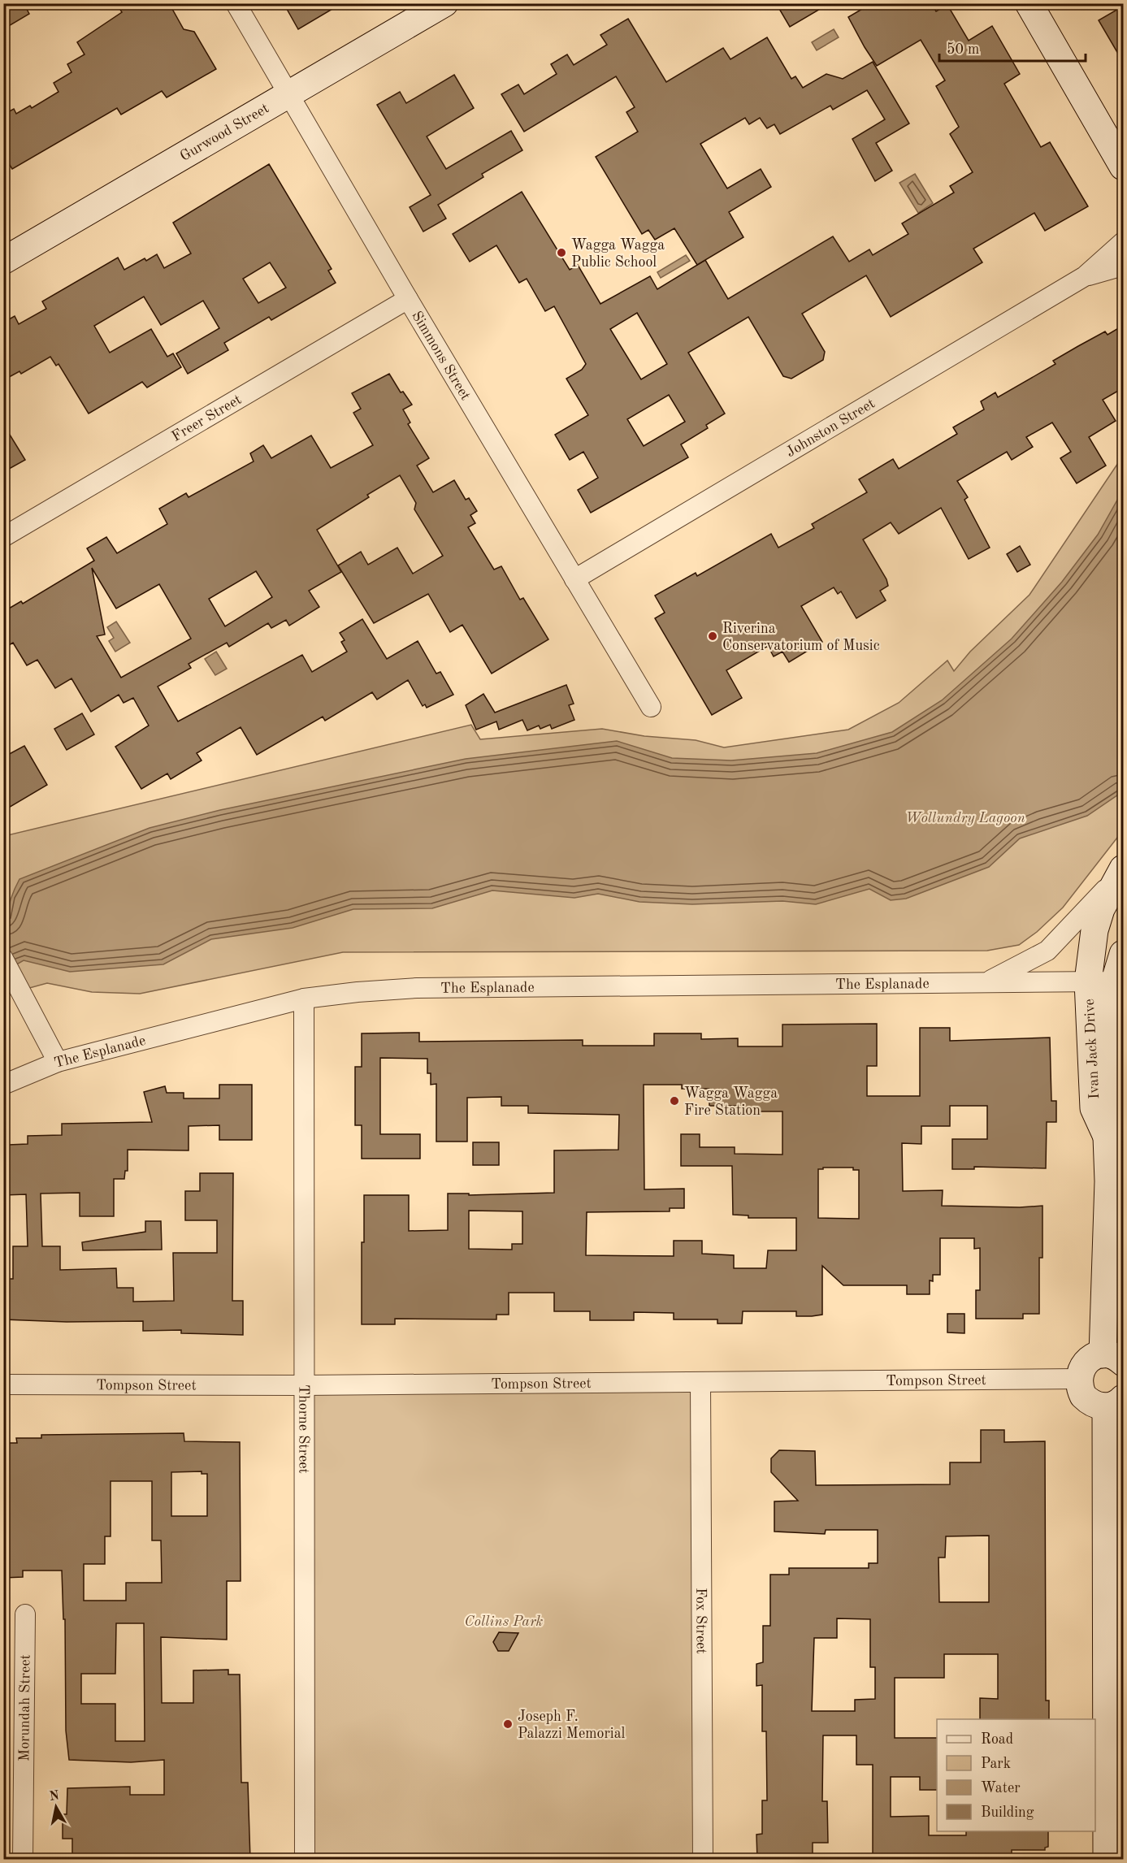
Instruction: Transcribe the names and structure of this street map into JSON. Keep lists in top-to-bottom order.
{
  "streets": {
    "street": [
      "Gurwood Street",
      "Simmons Street",
      "Freer Street",
      "Johnston Street",
      "The Esplanade",
      "Ivan Jack Drive",
      "Tompson Street",
      "Thorne Street",
      "Fox Street",
      "Morundah Street"
    ]
  },
  "crossings": [
    ["Gurwood Street", "Simmons Street"],
    ["Simmons Street", "Freer Street"],
    ["Simmons Street", "Johnston Street"],
    ["The Esplanade", "Ivan Jack Drive"],
    ["The Esplanade", "Thorne Street"],
    ["Tompson Street", "Thorne Street"],
    ["Tompson Street", "Fox Street"]
  ],
  "parks": ["Wollundry Lagoon", "Collins Park"],
  "places": [
    "Wagga Wagga Public School",
    "Riverina Conservatorium of Music",
    "Wagga Wagga Fire Station",
    "Joseph F. Palazzi Memorial"
  ],
  "legend": [
    "Road",
    "Park",
    "Water",
    "Building"
  ],
  "scale_bar": "50 m",
  "north": "top"
}
